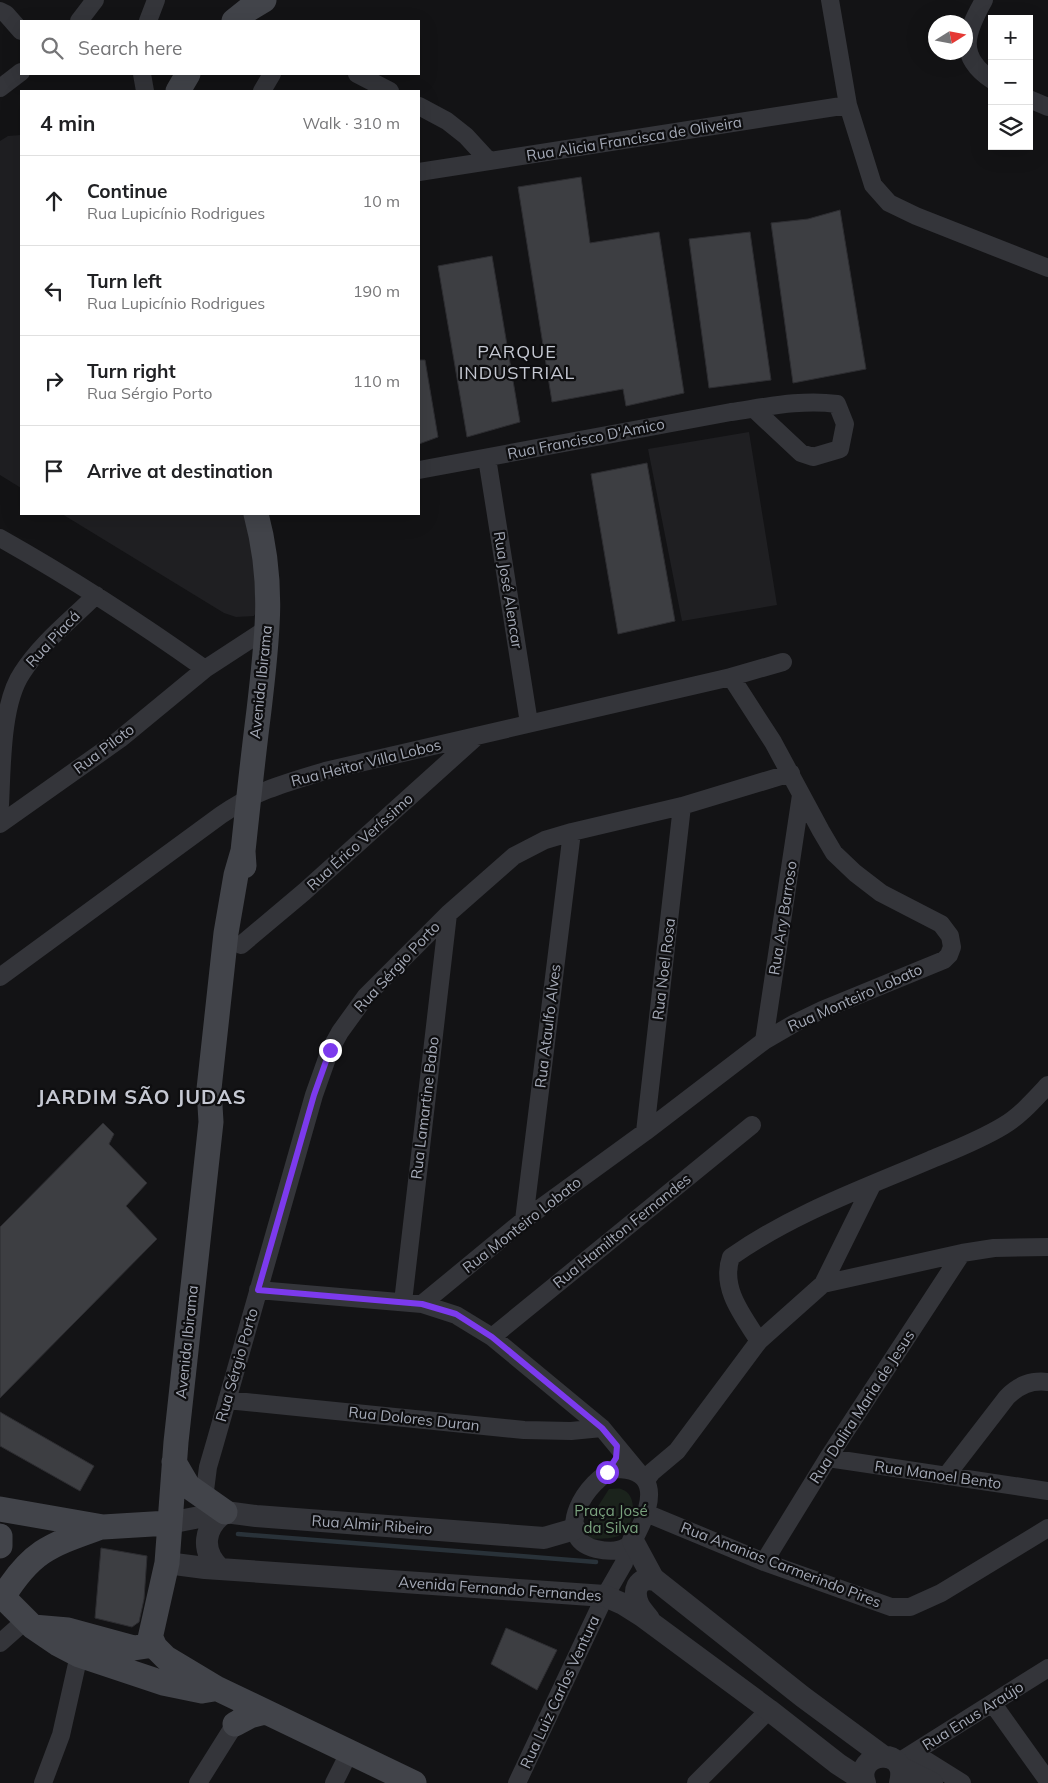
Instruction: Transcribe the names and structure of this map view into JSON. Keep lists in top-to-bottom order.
{
  "streets": {
    "main road": ["Avenida Ibirama"],
    "street": [
      "Rua Alicia Francisca de Oliveira",
      "Rua Francisco D'Amico",
      "Rua José Alencar",
      "Rua Piacá",
      "Rua Piloto",
      "Rua Heitor Villa Lobos",
      "Rua Érico Veríssimo",
      "Rua Ary Barroso",
      "Rua Sérgio Porto",
      "Rua Noel Rosa",
      "Rua Monteiro Lobato",
      "Rua Ataulfo Alves",
      "Rua Lamartine Babo",
      "Rua Hamilton Fernandes",
      "Rua Dalira Maria de Jesus",
      "Rua Dolores Duran",
      "Rua Manoel Bento",
      "Rua Almir Ribeiro",
      "Rua Ananias Carmerindo Pires",
      "Avenida Fernando Fernandes",
      "Rua Luiz Carlos Ventura",
      "Rua Enus Araújo"
    ]
  },
  "crossings": [
    ["Rua Francisco D'Amico", "Rua José Alencar"],
    ["Rua José Alencar", "Rua Heitor Villa Lobos"],
    ["Avenida Ibirama", "Rua Piloto"],
    ["Avenida Ibirama", "Rua Heitor Villa Lobos"],
    ["Avenida Ibirama", "Rua Érico Veríssimo"],
    ["Avenida Ibirama", "Rua Almir Ribeiro"],
    ["Avenida Ibirama", "Avenida Fernando Fernandes"],
    ["Rua Heitor Villa Lobos", "Rua Érico Veríssimo"],
    ["Rua Heitor Villa Lobos", "Rua Monteiro Lobato"],
    ["Rua Ary Barroso", "Rua Monteiro Lobato"],
    ["Rua Sérgio Porto", "Rua Noel Rosa"],
    ["Rua Sérgio Porto", "Rua Monteiro Lobato"],
    ["Rua Sérgio Porto", "Rua Ataulfo Alves"],
    ["Rua Sérgio Porto", "Rua Lamartine Babo"],
    ["Rua Sérgio Porto", "Rua Dolores Duran"],
    ["Rua Noel Rosa", "Rua Monteiro Lobato"],
    ["Rua Monteiro Lobato", "Rua Ataulfo Alves"],
    ["Rua Dalira Maria de Jesus", "Rua Manoel Bento"],
    ["Rua Dalira Maria de Jesus", "Rua Ananias Carmerindo Pires"],
    ["Rua Almir Ribeiro", "Rua Ananias Carmerindo Pires"],
    ["Rua Almir Ribeiro", "Rua Luiz Carlos Ventura"],
    ["Rua Ananias Carmerindo Pires", "Rua Luiz Carlos Ventura"],
    ["Avenida Fernando Fernandes", "Rua Luiz Carlos Ventura"]
  ],
  "districts": ["PARQUE INDUSTRIAL", "JARDIM SÃO JUDAS"],
  "parks": ["Praça José da Silva"],
  "north": "right",
  "page": {
    "map_buttons": ["+", "−"],
    "search": "Search here",
    "heading": ["4 min", "Walk · 310 m"],
    "list": [
      ["Continue", "Rua Lupicínio Rodrigues", "10 m"],
      ["Turn left", "Rua Lupicínio Rodrigues", "190 m"],
      ["Turn right", "Rua Sérgio Porto", "110 m"],
      "Arrive at destination"
    ]
  }
}
